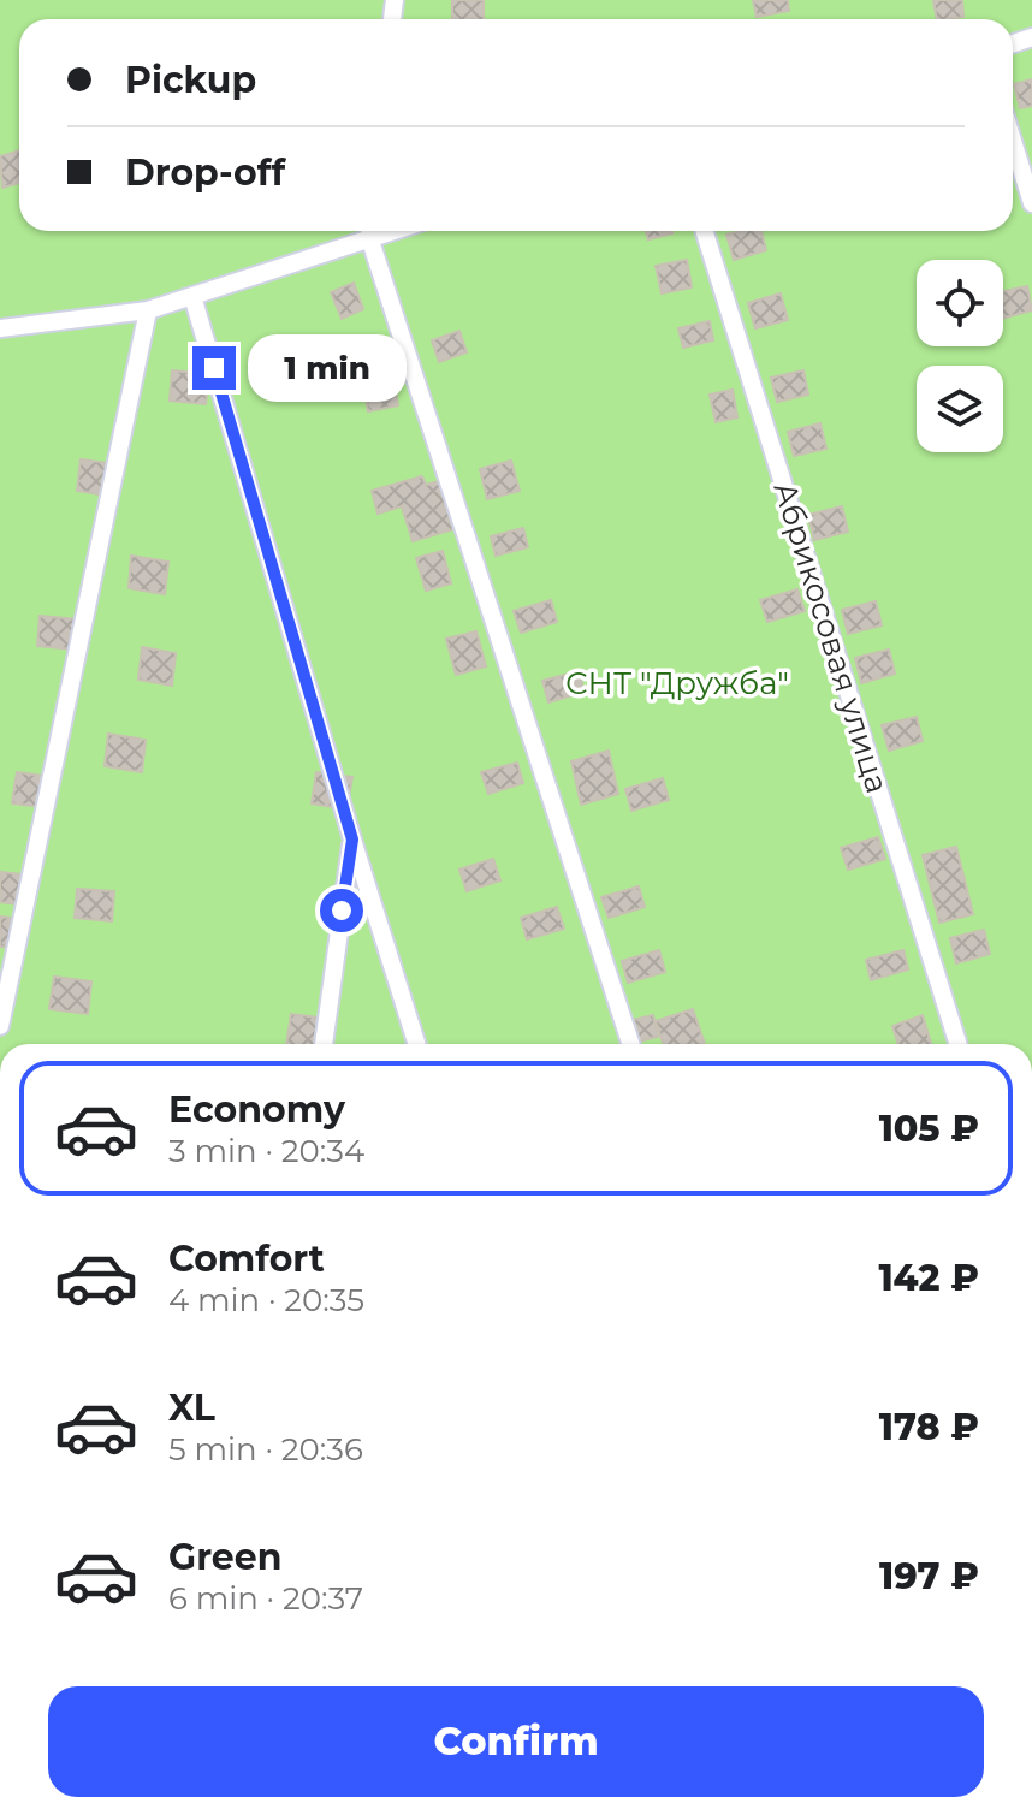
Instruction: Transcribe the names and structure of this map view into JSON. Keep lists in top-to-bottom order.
{
  "streets": {
    "lane": ["Абрикосовая улица"]
  },
  "parks": ["СНТ \"Дружба\""],
  "page": {
    "banner": ["Pickup", "Drop-off"],
    "bubble": "1 min",
    "list": [
      {
        "name": "Economy",
        "note": "3 min · 20:34",
        "value": "105 ₽"
      },
      {
        "name": "Comfort",
        "note": "4 min · 20:35",
        "value": "142 ₽"
      },
      {
        "name": "XL",
        "note": "5 min · 20:36",
        "value": "178 ₽"
      },
      {
        "name": "Green",
        "note": "6 min · 20:37",
        "value": "197 ₽"
      }
    ],
    "buttons": "Confirm"
  }
}
